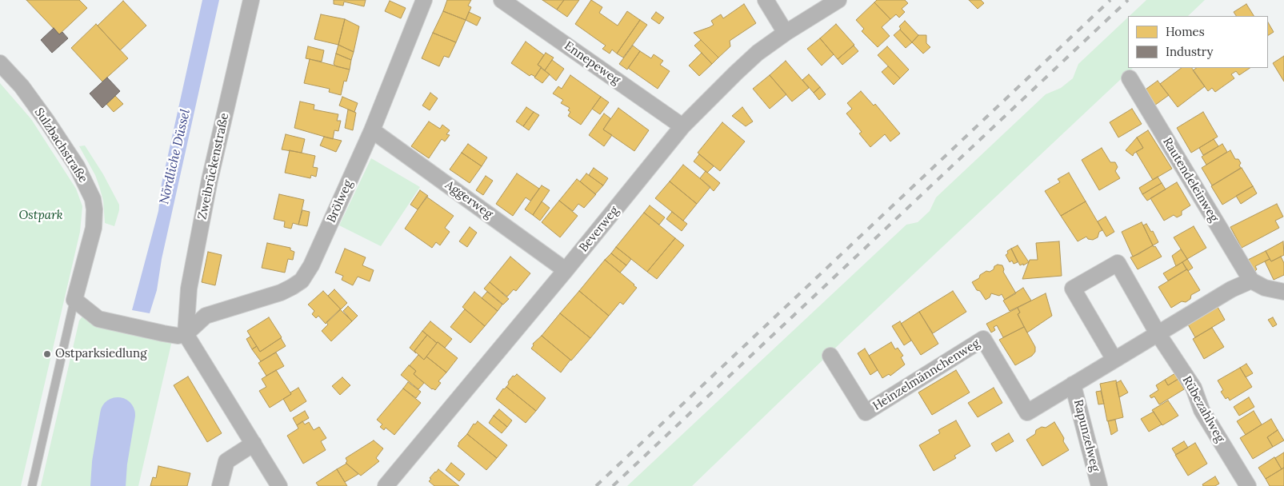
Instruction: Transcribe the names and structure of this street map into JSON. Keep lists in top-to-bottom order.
{
  "streets": {
    "street": [
      "Ennepeweg",
      "Sulzbachstraße",
      "Zweibrückenstraße",
      "Rautendeleinweg",
      "Aggerweg",
      "Brölweg",
      "Beverweg",
      "Heinzelmännchenweg",
      "Rübezahlweg",
      "Rapunzelweg"
    ]
  },
  "crossings": [
    ["Ennepeweg", "Beverweg"],
    ["Zweibrückenstraße", "Brölweg"],
    ["Aggerweg", "Brölweg"],
    ["Aggerweg", "Beverweg"],
    ["Heinzelmännchenweg", "Rübezahlweg"],
    ["Heinzelmännchenweg", "Rapunzelweg"]
  ],
  "water": ["Nördliche Düssel"],
  "parks": ["Ostpark"],
  "places": ["Ostparksiedlung"],
  "legend": ["Homes", "Industry"]
}
